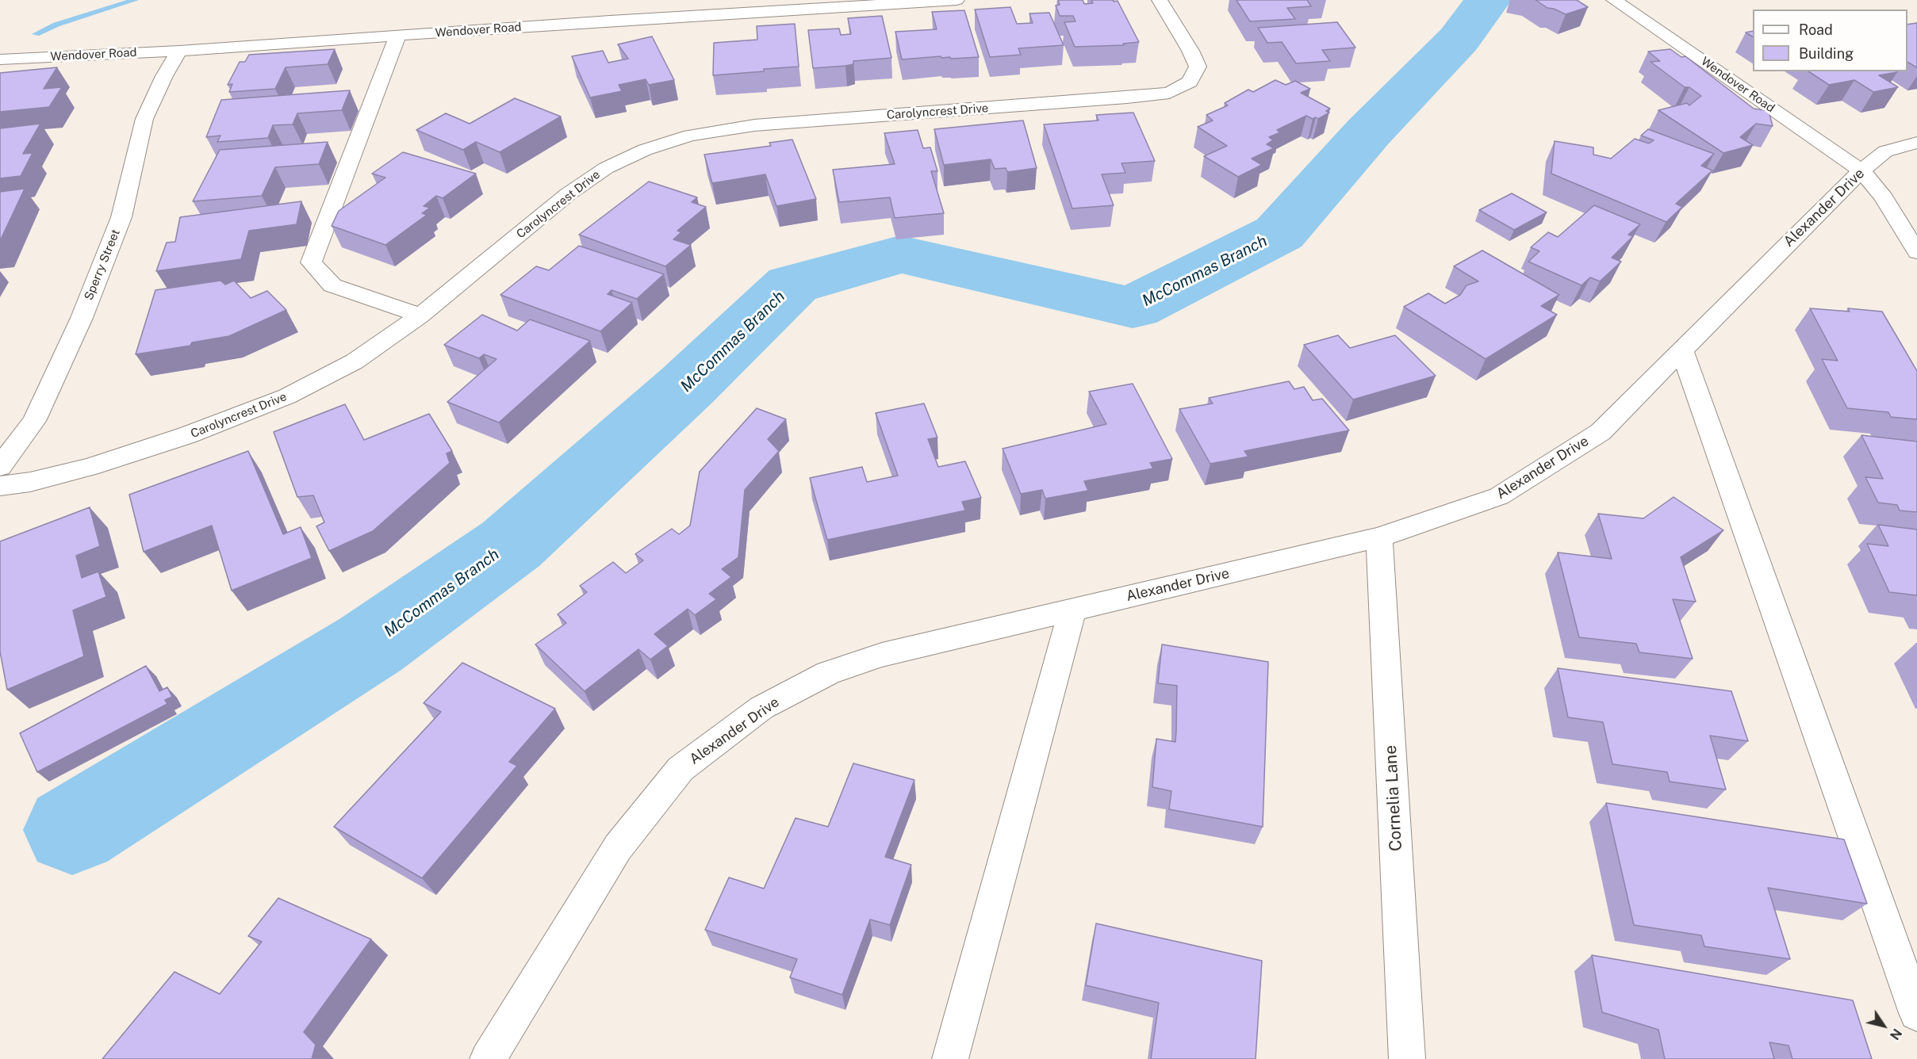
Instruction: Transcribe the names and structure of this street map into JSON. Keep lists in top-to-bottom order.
{
  "streets": {
    "street": [
      "Wendover Road",
      "Carolyncrest Drive",
      "Alexander Drive",
      "Sperry Street",
      "Cornelia Lane"
    ]
  },
  "crossings": [
    ["Wendover Road", "Alexander Drive"],
    ["Wendover Road", "Sperry Street"],
    ["Alexander Drive", "Cornelia Lane"]
  ],
  "water": ["McCommas Branch"],
  "legend": ["Road", "Building"],
  "north": "bottom right"
}
